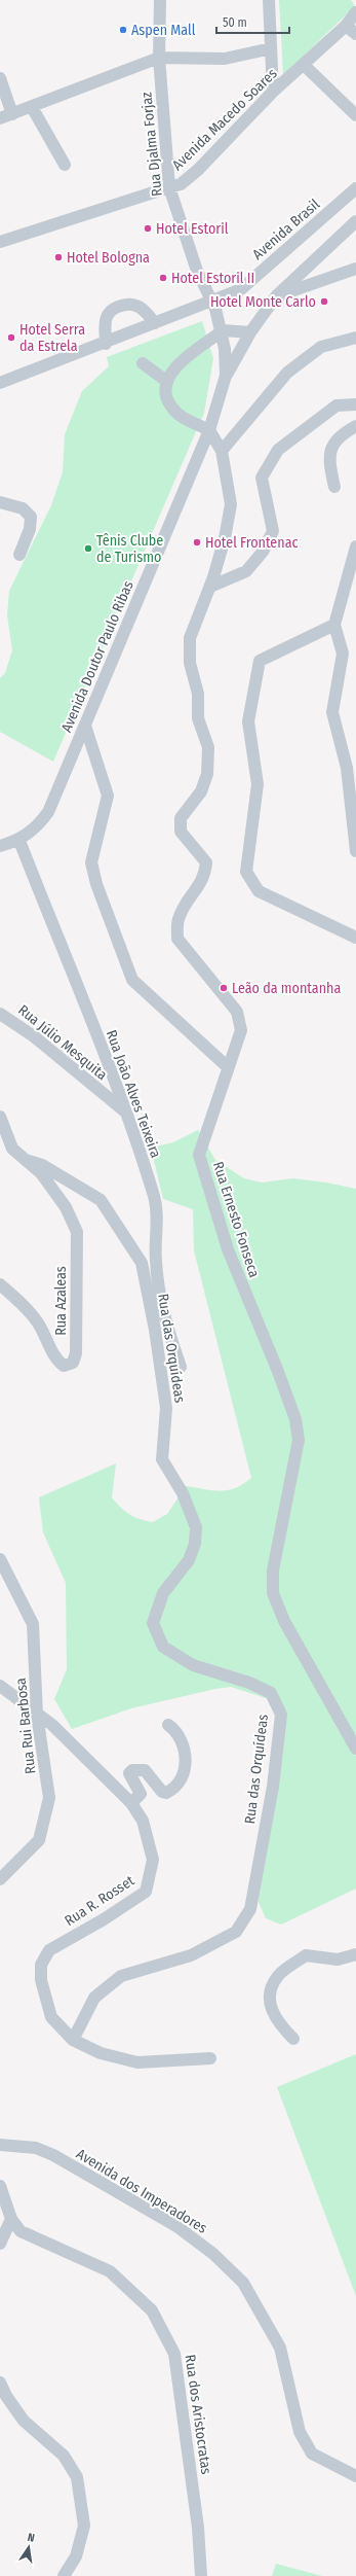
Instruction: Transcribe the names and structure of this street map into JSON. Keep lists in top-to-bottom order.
{
  "streets": {
    "street": [
      "Avenida Macedo Soares",
      "Rua Djalma Forjaz",
      "Avenida Brasil",
      "Avenida Doutor Paulo Ribas",
      "Rua Júlio Mesquita",
      "Rua João Alves Teixeira",
      "Rua Ernesto Fonseca",
      "Rua Azaleas",
      "Rua das Orquídeas",
      "Rua Rui Barbosa",
      "Rua R. Rosset",
      "Avenida dos Imperadores",
      "Rua dos Aristocratas"
    ]
  },
  "crossings": [
    ["Avenida Macedo Soares", "Rua Djalma Forjaz"],
    ["Rua Djalma Forjaz", "Avenida Brasil"],
    ["Rua Djalma Forjaz", "Avenida Doutor Paulo Ribas"],
    ["Avenida Doutor Paulo Ribas", "Rua João Alves Teixeira"],
    ["Rua Júlio Mesquita", "Rua João Alves Teixeira"],
    ["Rua Azaleas", "Rua das Orquídeas"],
    ["Rua das Orquídeas", "Rua R. Rosset"],
    ["Rua Rui Barbosa", "Rua R. Rosset"]
  ],
  "places": [
    "Aspen Mall",
    "Hotel Estoril",
    "Hotel Bologna",
    "Hotel Estoril II",
    "Hotel Monte Carlo",
    "Hotel Serra da Estrela",
    "Hotel Frontenac",
    "Tênis Clube de Turismo",
    "Leão da montanha"
  ],
  "scale_bar": "50 m",
  "north": "top"
}
